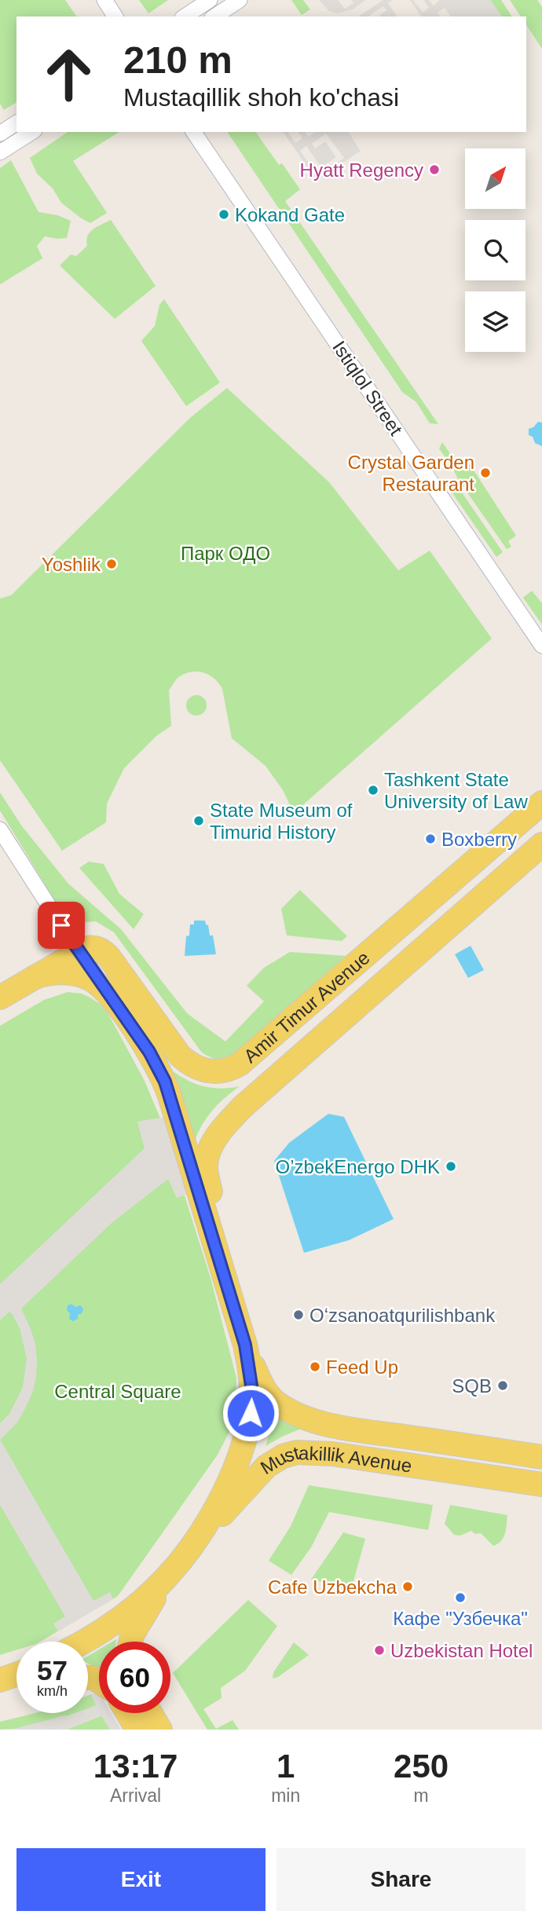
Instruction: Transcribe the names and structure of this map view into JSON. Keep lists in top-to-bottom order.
{
  "streets": {
    "main road": ["Amir Timur Avenue", "Mustakillik Avenue"],
    "street": ["Istiqlol Street"]
  },
  "parks": ["Парк ОДО", "Central Square"],
  "places": [
    "Hyatt Regency",
    "Kokand Gate",
    "Crystal Garden Restaurant",
    "Yoshlik",
    "Tashkent State University of Law",
    "State Museum of Timurid History",
    "Boxberry",
    "O’zbekEnergo DHK",
    "Oʻzsanoatqurilishbank",
    "Feed Up",
    "SQB",
    "Cafe Uzbekcha",
    "Кафе \"Узбечка\"",
    "Uzbekistan Hotel"
  ],
  "north": "top right",
  "page": {
    "turn": ["210 m", "Mustaqillik shoh ko'chasi"],
    "speed": "57 km/h",
    "limit": "60",
    "eta": [
      "13:17",
      "Arrival",
      "1",
      "min",
      "250",
      "m"
    ],
    "buttons": ["Exit", "Share"]
  }
}
